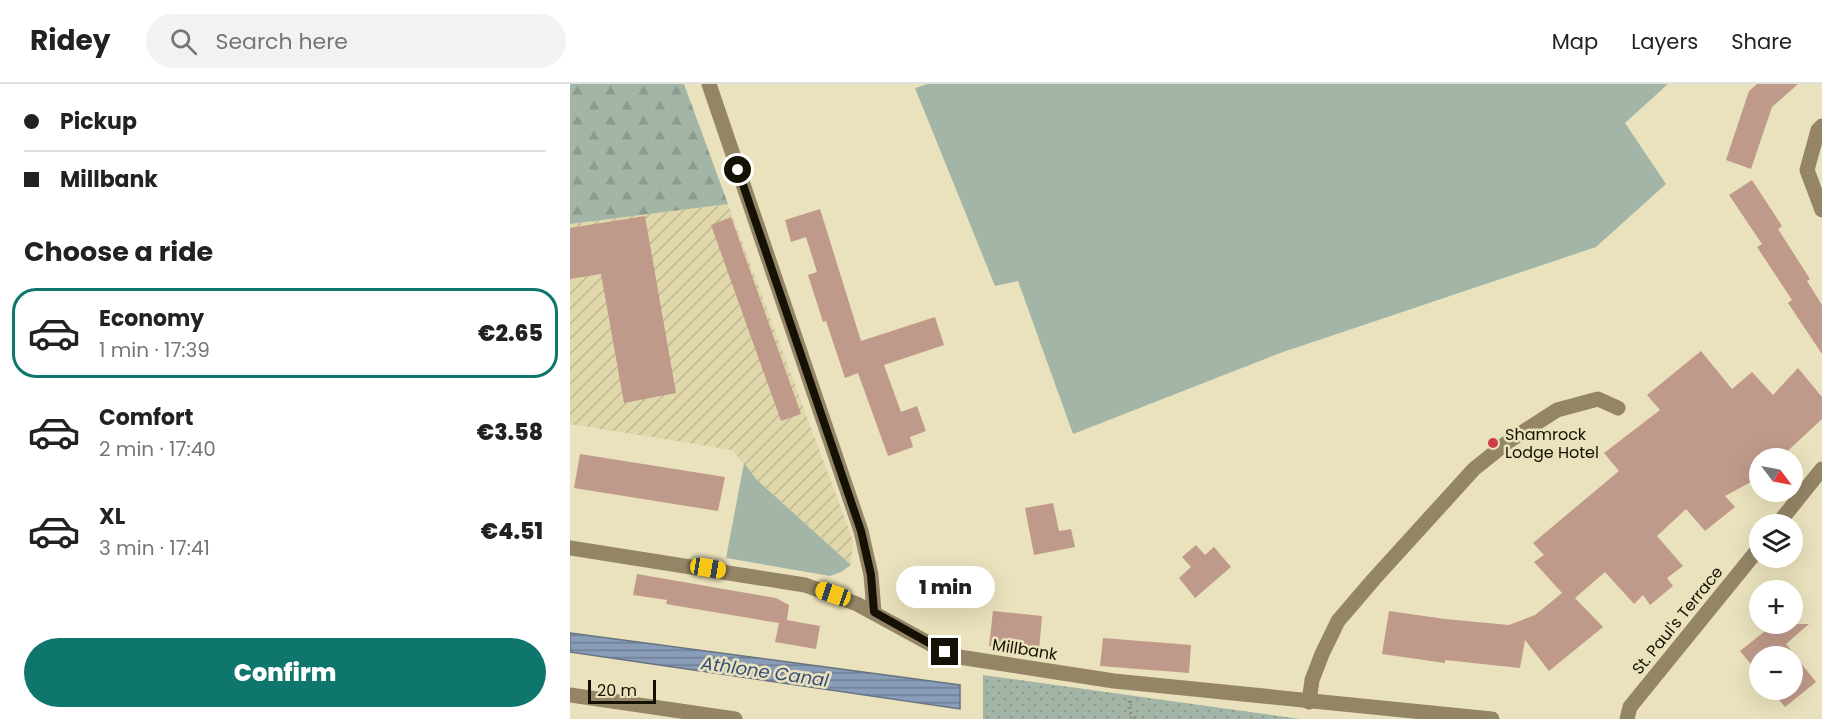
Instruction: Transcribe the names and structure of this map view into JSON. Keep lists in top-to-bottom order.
{
  "streets": {
    "street": ["St. Paul's Terrace", "Millbank"]
  },
  "water": ["Athlone Canal"],
  "places": ["Shamrock Lodge Hotel"],
  "scale_bar": "20 m",
  "north": "bottom right",
  "page": {
    "header": "Ridey",
    "search": "Search here",
    "nav": ["Map", "Layers", "Share"],
    "banner": ["Pickup", "Millbank"],
    "heading": "Choose a ride",
    "list": [
      {
        "name": "Economy",
        "note": "1 min · 17:39",
        "value": "€2.65"
      },
      {
        "name": "Comfort",
        "note": "2 min · 17:40",
        "value": "€3.58"
      },
      {
        "name": "XL",
        "note": "3 min · 17:41",
        "value": "€4.51"
      }
    ],
    "map_buttons": ["+", "−"],
    "bubble": "1 min",
    "buttons": "Confirm",
    "scale": "20 m"
  }
}
